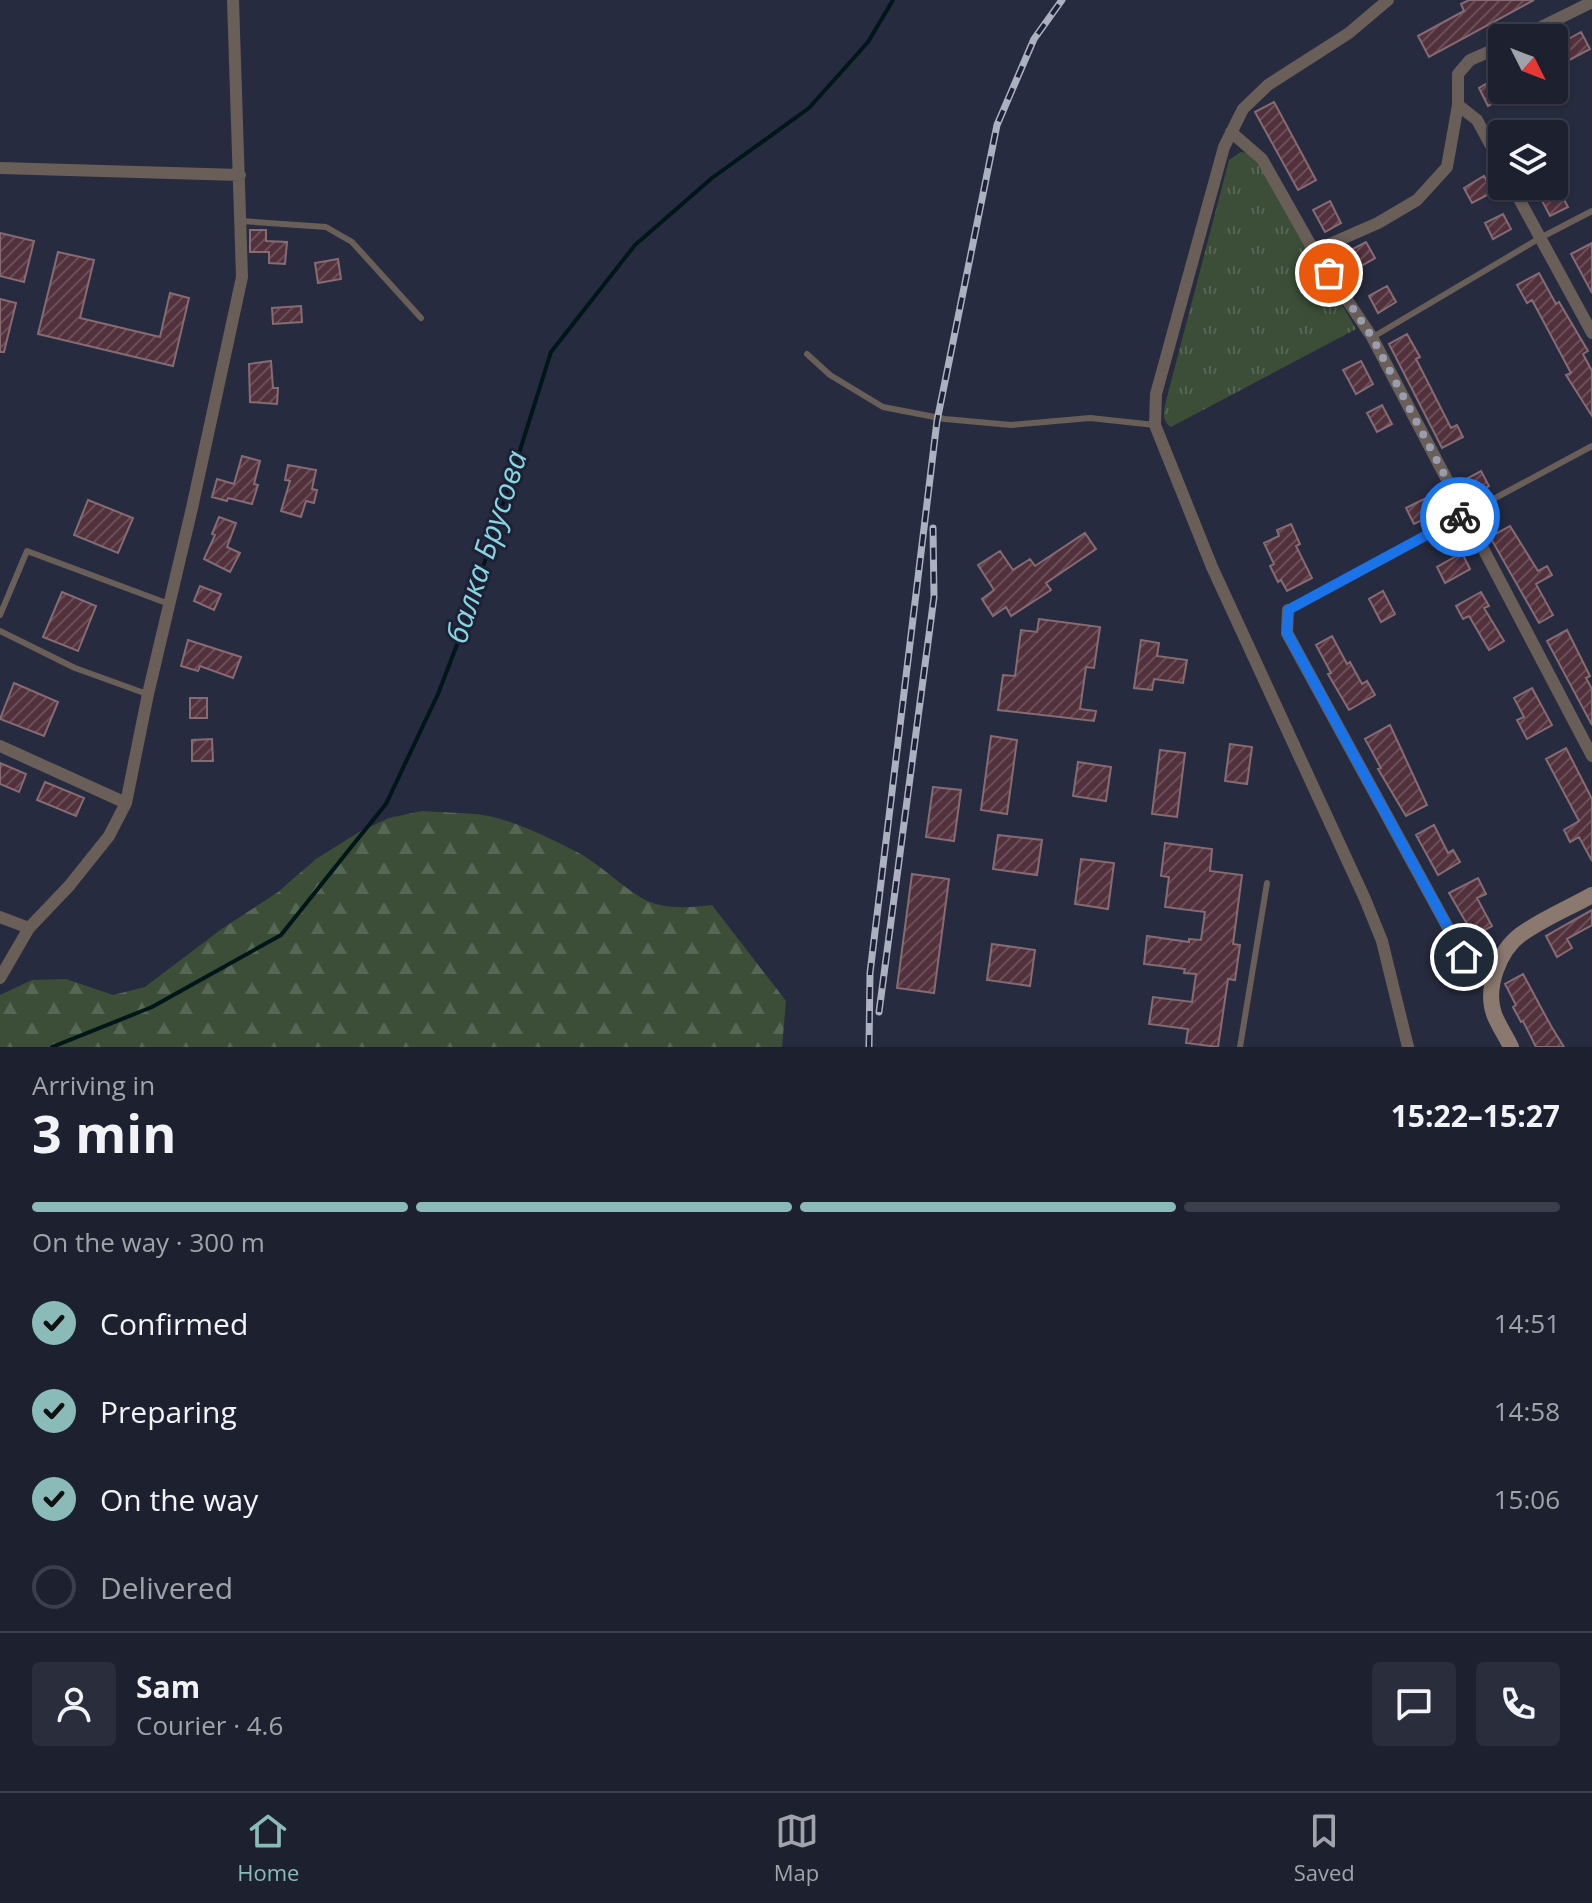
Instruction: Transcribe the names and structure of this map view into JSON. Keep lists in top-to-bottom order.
{
  "water": ["балка Брусова"],
  "north": "bottom right",
  "page": {
    "heading": ["3 min", "Arriving in", "15:22–15:27"],
    "panel": ["Sam", "Courier · 4.6"],
    "bar": "On the way · 300 m",
    "list": [
      ["Confirmed", "14:51"],
      ["Preparing", "14:58"],
      ["On the way", "15:06"],
      "Delivered"
    ],
    "tabs": ["Home", "Map", "Saved"]
  }
}
